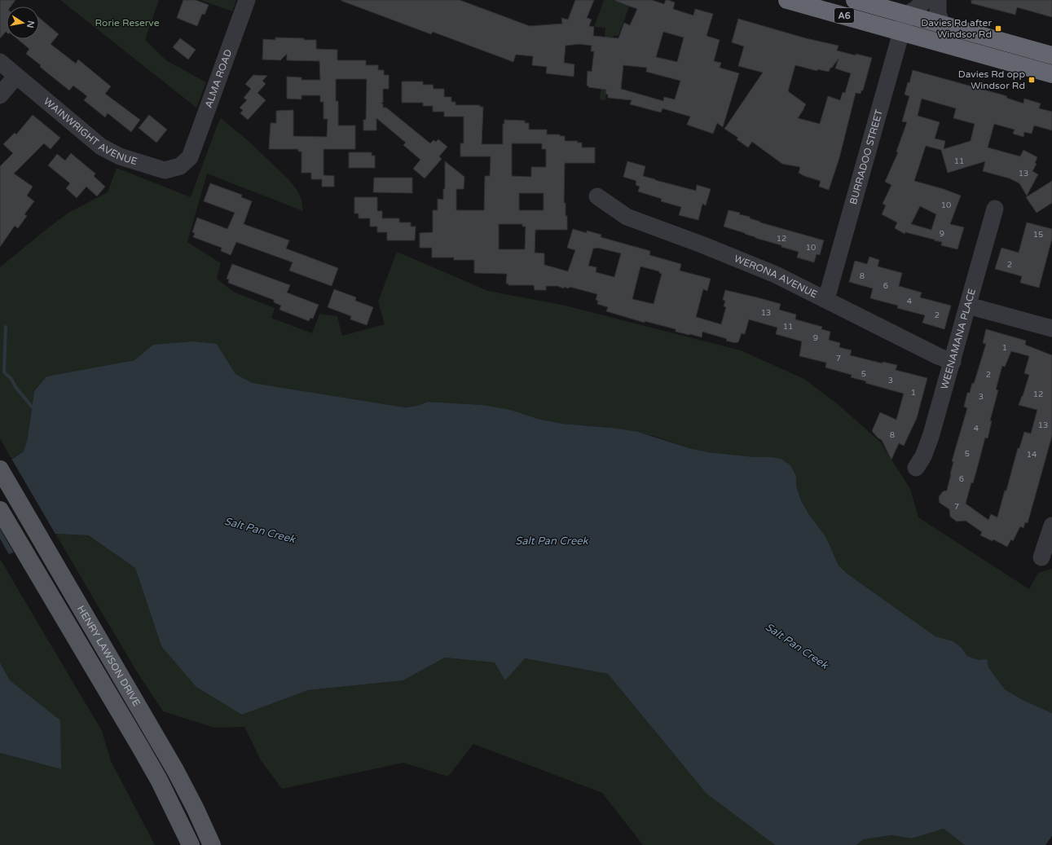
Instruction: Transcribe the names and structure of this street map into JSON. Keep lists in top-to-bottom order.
{
  "streets": {
    "highway": ["A6"],
    "main road": ["HENRY LAWSON DRIVE"],
    "street": [
      "ALMA ROAD",
      "WAINWRIGHT AVENUE",
      "BURRADOO STREET",
      "WERONA AVENUE",
      "WEENAMANA PLACE"
    ]
  },
  "crossings": [
    ["A6", "BURRADOO STREET"],
    ["ALMA ROAD", "WAINWRIGHT AVENUE"],
    ["BURRADOO STREET", "WERONA AVENUE"],
    ["WERONA AVENUE", "WEENAMANA PLACE"]
  ],
  "water": ["Salt Pan Creek"],
  "parks": ["Rorie Reserve"],
  "places": {
    "transit": ["Davies Rd after Windsor Rd", "Davies Rd opp Windsor Rd"]
  },
  "house_numbers": [
    "11",
    "13",
    "10",
    "9",
    "15",
    "12",
    "10",
    "2",
    "8",
    "6",
    "4",
    "13",
    "2",
    "11",
    "9",
    "1",
    "7",
    "5",
    "2",
    "3",
    "1",
    "12",
    "3",
    "13",
    "4",
    "8",
    "5",
    "14",
    "6",
    "7"
  ],
  "north": "right"
}
